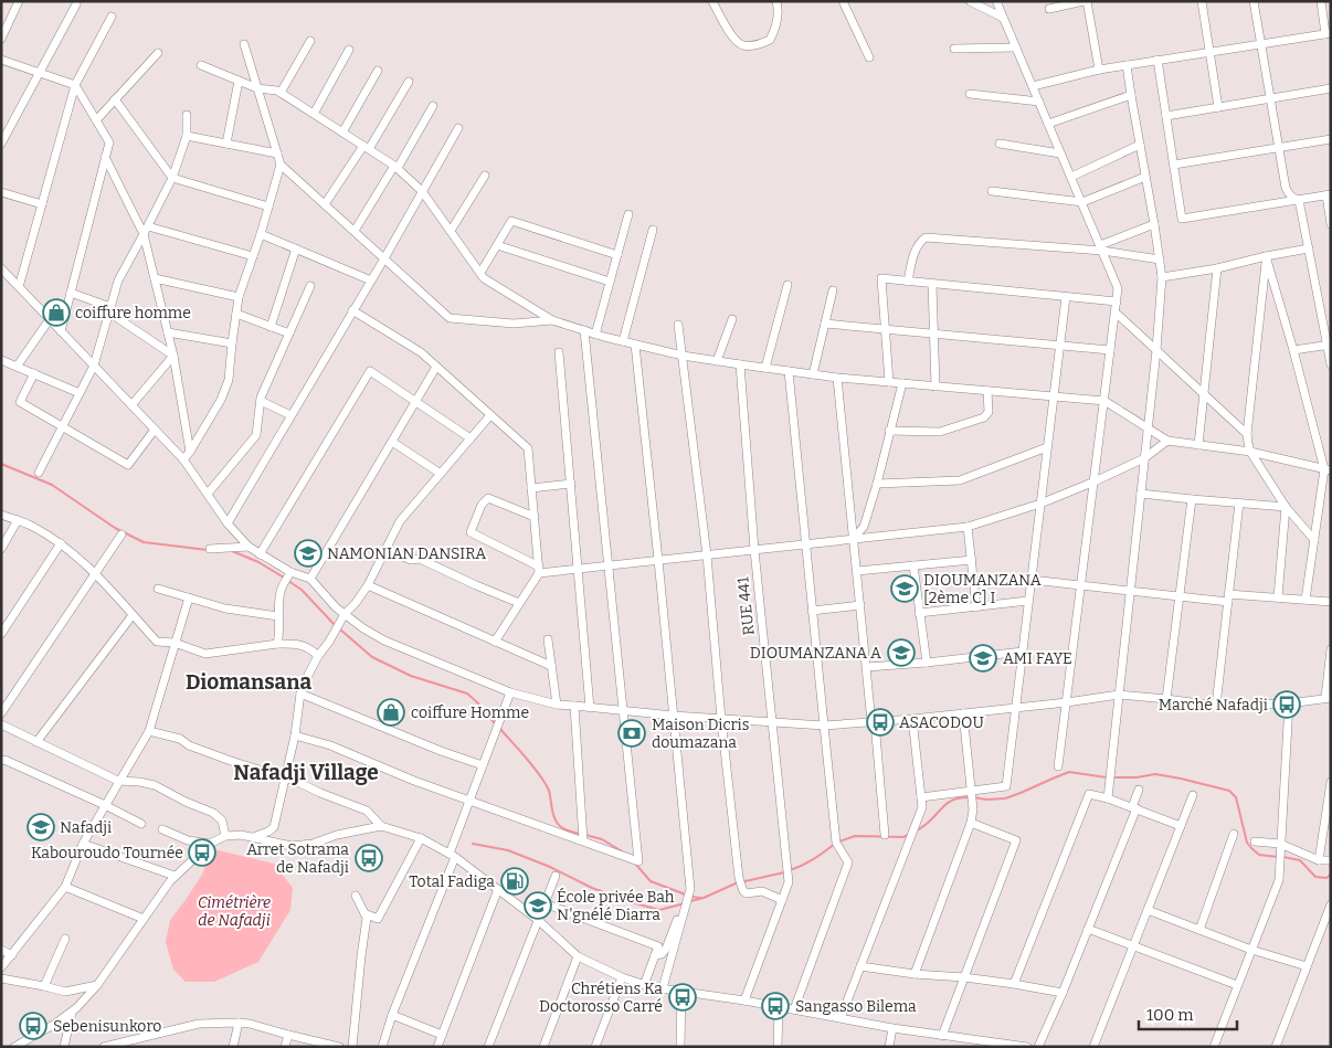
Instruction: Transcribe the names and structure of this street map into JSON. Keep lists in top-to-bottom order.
{
  "streets": {
    "street": ["RUE 441"]
  },
  "districts": ["Diomansana", "Nafadji Village"],
  "parks": ["Cimétrière de Nafadji"],
  "places": {
    "shop": ["coiffure homme", "coiffure Homme"],
    "school or university": [
      "NAMONIAN DANSIRA",
      "DIOUMANZANA [2ème C] I",
      "DIOUMANZANA A",
      "AMI FAYE",
      "Nafadji",
      "École privée Bah N'gnélé Diarra"
    ],
    "bus stop": [
      "Marché Nafadji",
      "ASACODOU",
      "Kabouroudo Tournée",
      "Arret Sotrama de Nafadji",
      "Chrétiens Ka Doctorosso Carré",
      "Sangasso Bilema",
      "Sebenisunkoro"
    ],
    "bank": ["Maison Dicris doumazana"],
    "fuel station": ["Total Fadiga"]
  },
  "scale_bar": "100 m"
}
